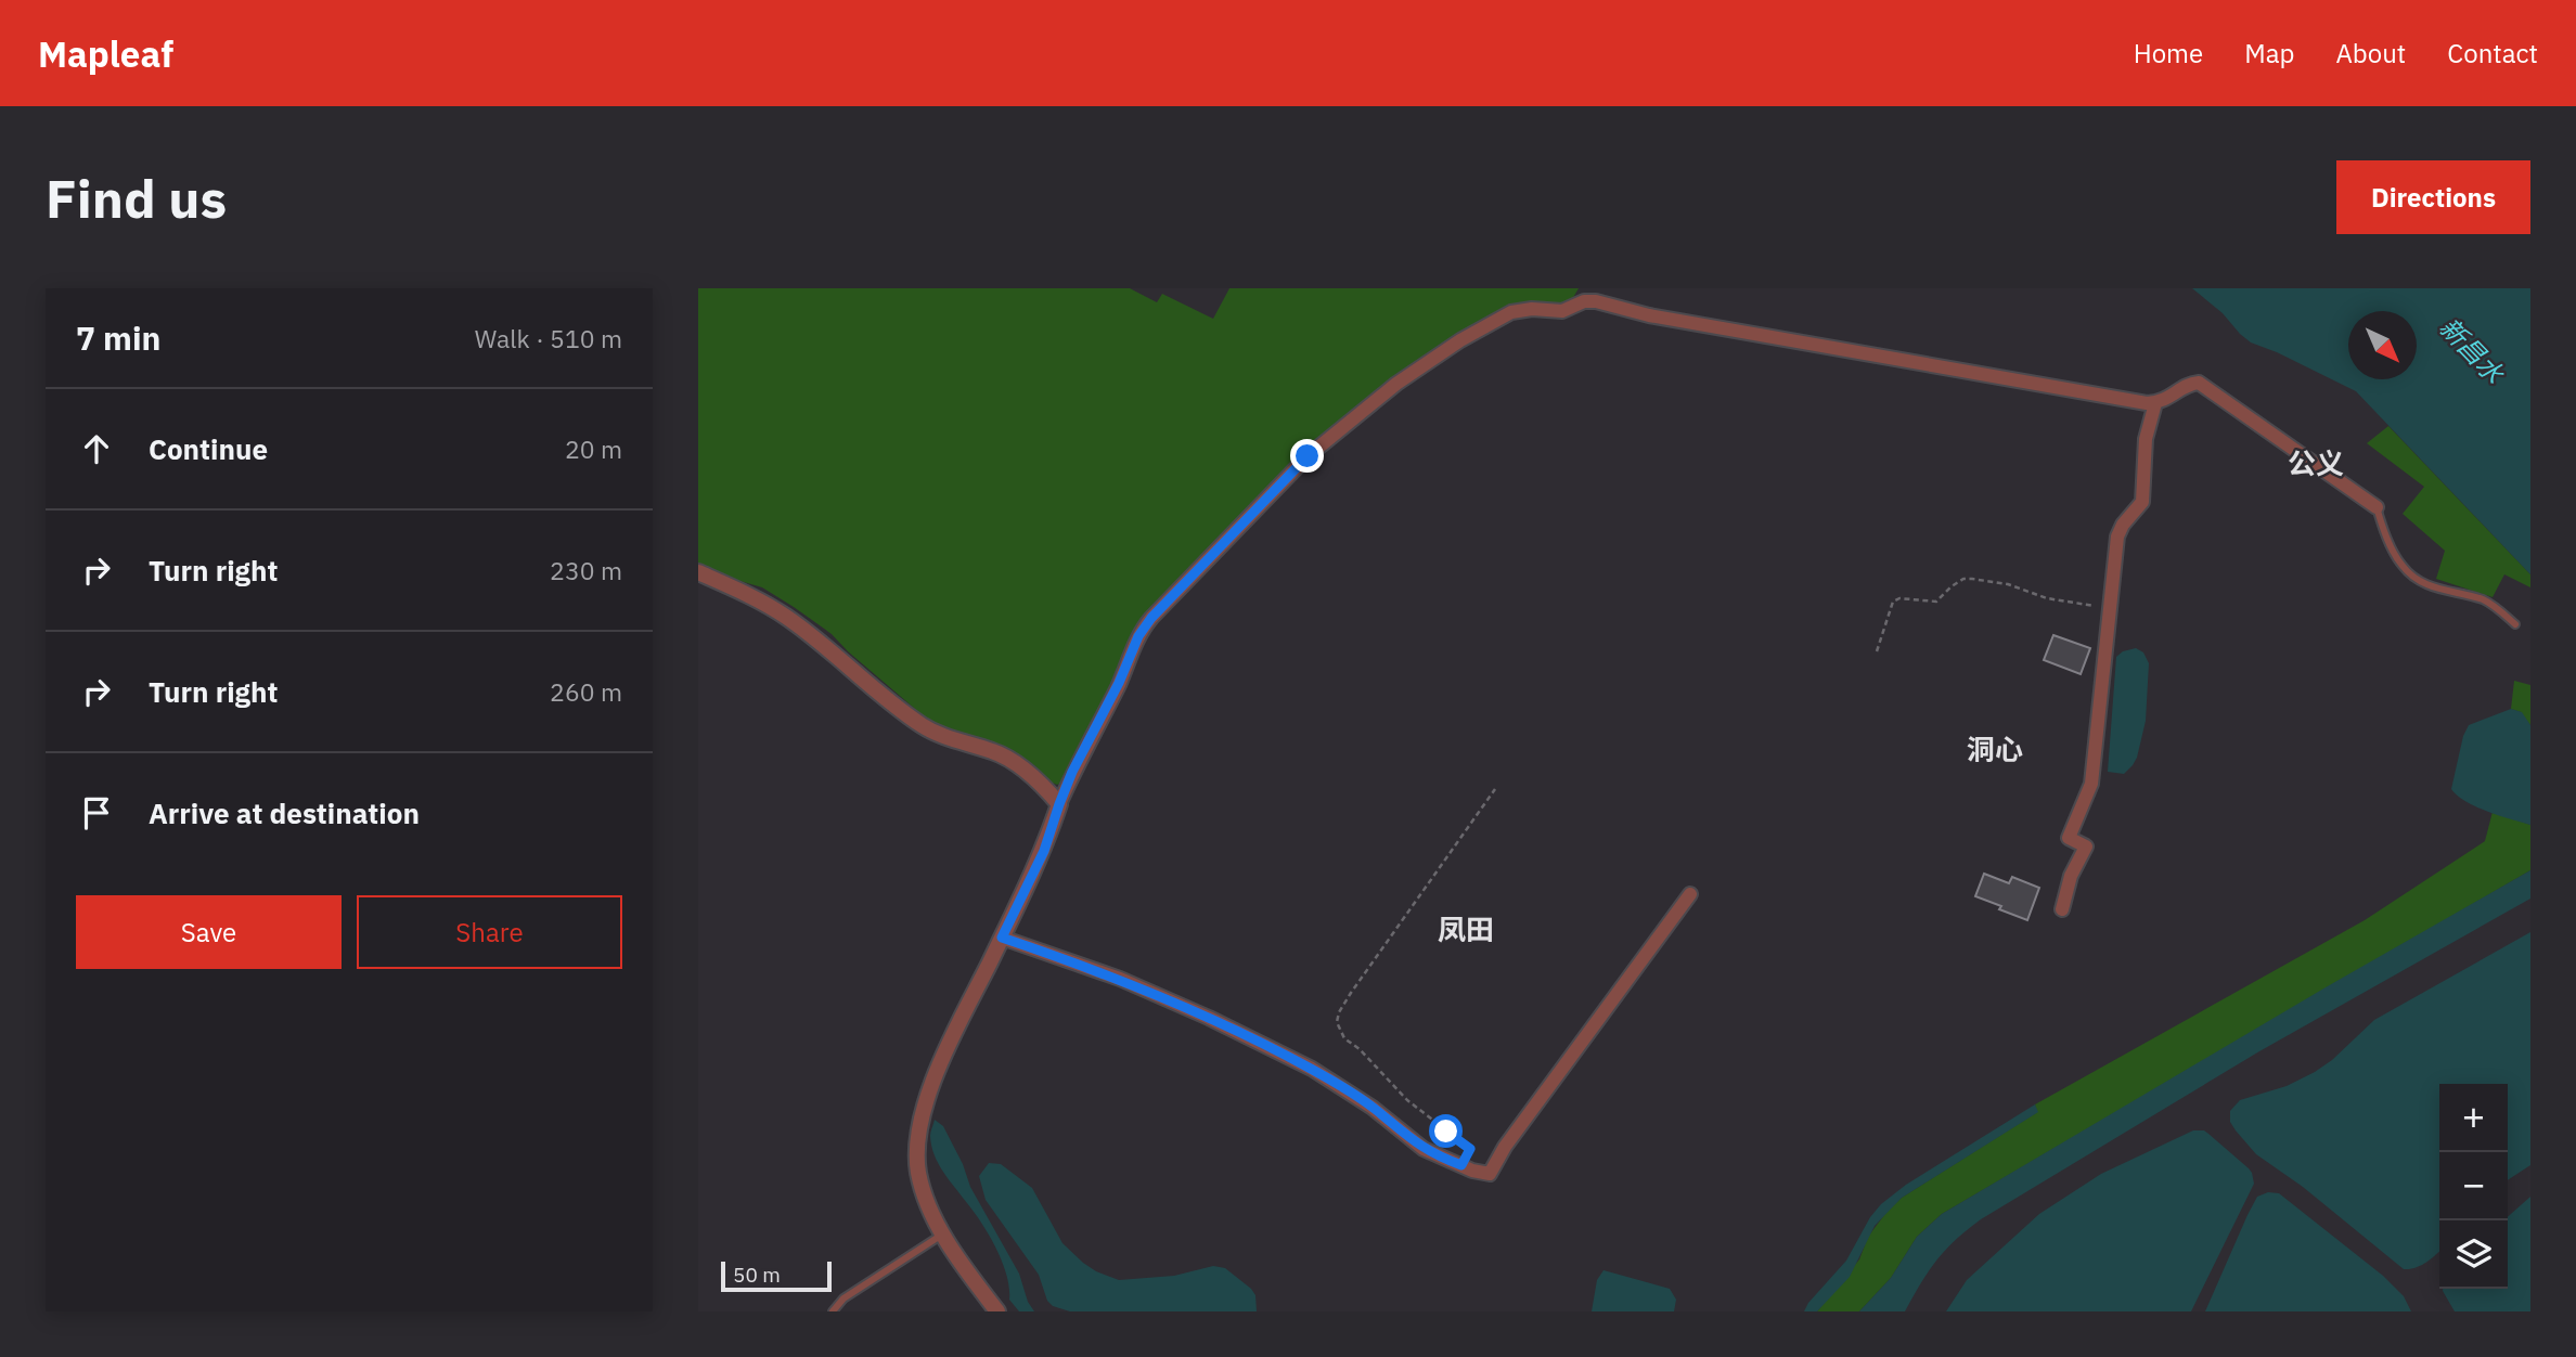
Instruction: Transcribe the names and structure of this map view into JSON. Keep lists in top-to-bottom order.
{
  "districts": ["公义", "洞心", "凤田"],
  "water": ["新昌水"],
  "scale_bar": "50 m",
  "north": "bottom right",
  "page": {
    "header": "Mapleaf",
    "nav": [
      "Home",
      "Map",
      "About",
      "Contact"
    ],
    "buttons": [
      "Directions",
      ["Save", "Share"]
    ],
    "title": "Find us",
    "heading": ["7 min", "Walk · 510 m"],
    "list": [
      ["Continue", "20 m"],
      ["Turn right", "230 m"],
      ["Turn right", "260 m"],
      "Arrive at destination"
    ],
    "map_buttons": ["+", "−"],
    "scale": "50 m"
  }
}
